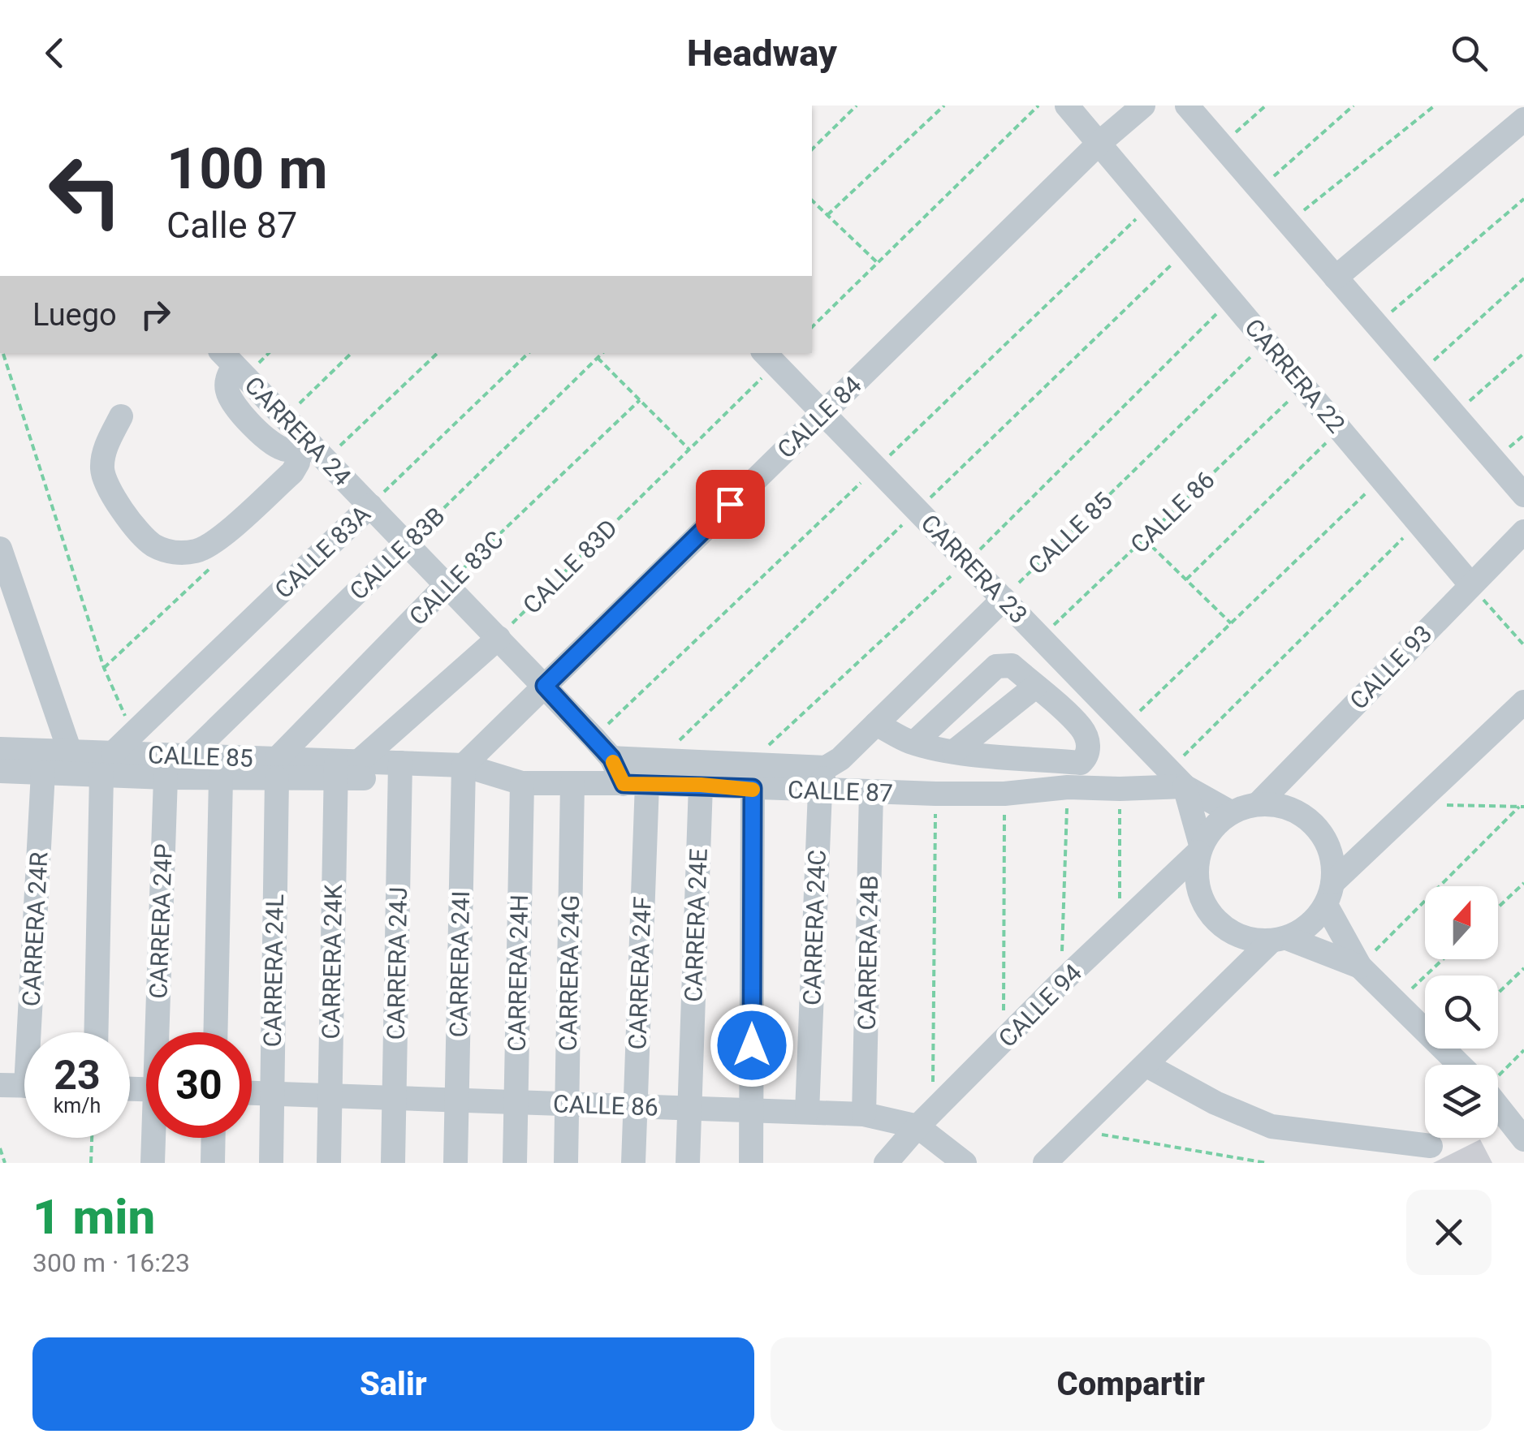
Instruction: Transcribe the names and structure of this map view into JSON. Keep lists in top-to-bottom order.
{
  "streets": {
    "street": [
      "CARRERA 22",
      "CALLE 84",
      "CARRERA 24",
      "CALLE 86",
      "CALLE 85",
      "CALLE 83A",
      "CALLE 83B",
      "CARRERA 23",
      "CALLE 83C",
      "CALLE 93",
      "CALLE 87",
      "CARRERA 24P",
      "CARRERA 24E",
      "CARRERA 24C",
      "CARRERA 24R",
      "CARRERA 24B",
      "CARRERA 24K",
      "CARRERA 24J",
      "CARRERA 24I",
      "CARRERA 24L",
      "CARRERA 24H",
      "CARRERA 24G",
      "CARRERA 24F",
      "CALLE 94"
    ],
    "path": ["CALLE 83D"]
  },
  "crossings": [
    ["CARRERA 22", "CALLE 84"],
    ["CARRERA 22", "CALLE 86"],
    ["CARRERA 22", "CALLE 85"],
    ["CARRERA 22", "CALLE 93"],
    ["CALLE 84", "CARRERA 24"],
    ["CALLE 84", "CARRERA 23"],
    ["CALLE 84", "CALLE 87"],
    ["CALLE 84", "CARRERA 24I"],
    ["CARRERA 24", "CALLE 83A"],
    ["CARRERA 24", "CALLE 83B"],
    ["CARRERA 24", "CALLE 83D"],
    ["CARRERA 24", "CALLE 83C"],
    ["CARRERA 24", "CALLE 87"],
    ["CARRERA 24", "CARRERA 24F"],
    ["CALLE 86", "CARRERA 23"],
    ["CALLE 86", "CARRERA 24E"],
    ["CALLE 86", "CARRERA 24C"],
    ["CALLE 86", "CARRERA 24B"],
    ["CALLE 86", "CARRERA 24K"],
    ["CALLE 86", "CARRERA 24J"],
    ["CALLE 86", "CARRERA 24I"],
    ["CALLE 86", "CARRERA 24L"],
    ["CALLE 86", "CARRERA 24H"],
    ["CALLE 86", "CARRERA 24G"],
    ["CALLE 86", "CARRERA 24F"],
    ["CALLE 86", "CALLE 94"],
    ["CALLE 85", "CALLE 83A"],
    ["CALLE 85", "CALLE 83B"],
    ["CALLE 85", "CARRERA 23"],
    ["CALLE 85", "CALLE 83C"],
    ["CALLE 85", "CALLE 87"],
    ["CALLE 85", "CARRERA 24K"],
    ["CALLE 85", "CARRERA 24J"],
    ["CALLE 85", "CARRERA 24L"],
    ["CALLE 83D", "CARRERA 23"],
    ["CARRERA 23", "CALLE 93"],
    ["CARRERA 23", "CALLE 87"],
    ["CARRERA 23", "CALLE 94"],
    ["CALLE 83C", "CARRERA 24L"],
    ["CALLE 93", "CALLE 94"],
    ["CALLE 87", "CARRERA 24E"],
    ["CALLE 87", "CARRERA 24C"],
    ["CALLE 87", "CARRERA 24B"],
    ["CALLE 87", "CARRERA 24J"],
    ["CALLE 87", "CARRERA 24I"],
    ["CALLE 87", "CARRERA 24H"],
    ["CALLE 87", "CARRERA 24G"],
    ["CALLE 87", "CARRERA 24F"]
  ],
  "north": "top",
  "page": {
    "header": "Headway",
    "turn": ["100 m", "Calle 87"],
    "then": "Luego",
    "speed": "23 km/h",
    "limit": "30",
    "heading": ["1 min", "300 m · 16:23"],
    "buttons": ["Salir", "Compartir"]
  }
}
